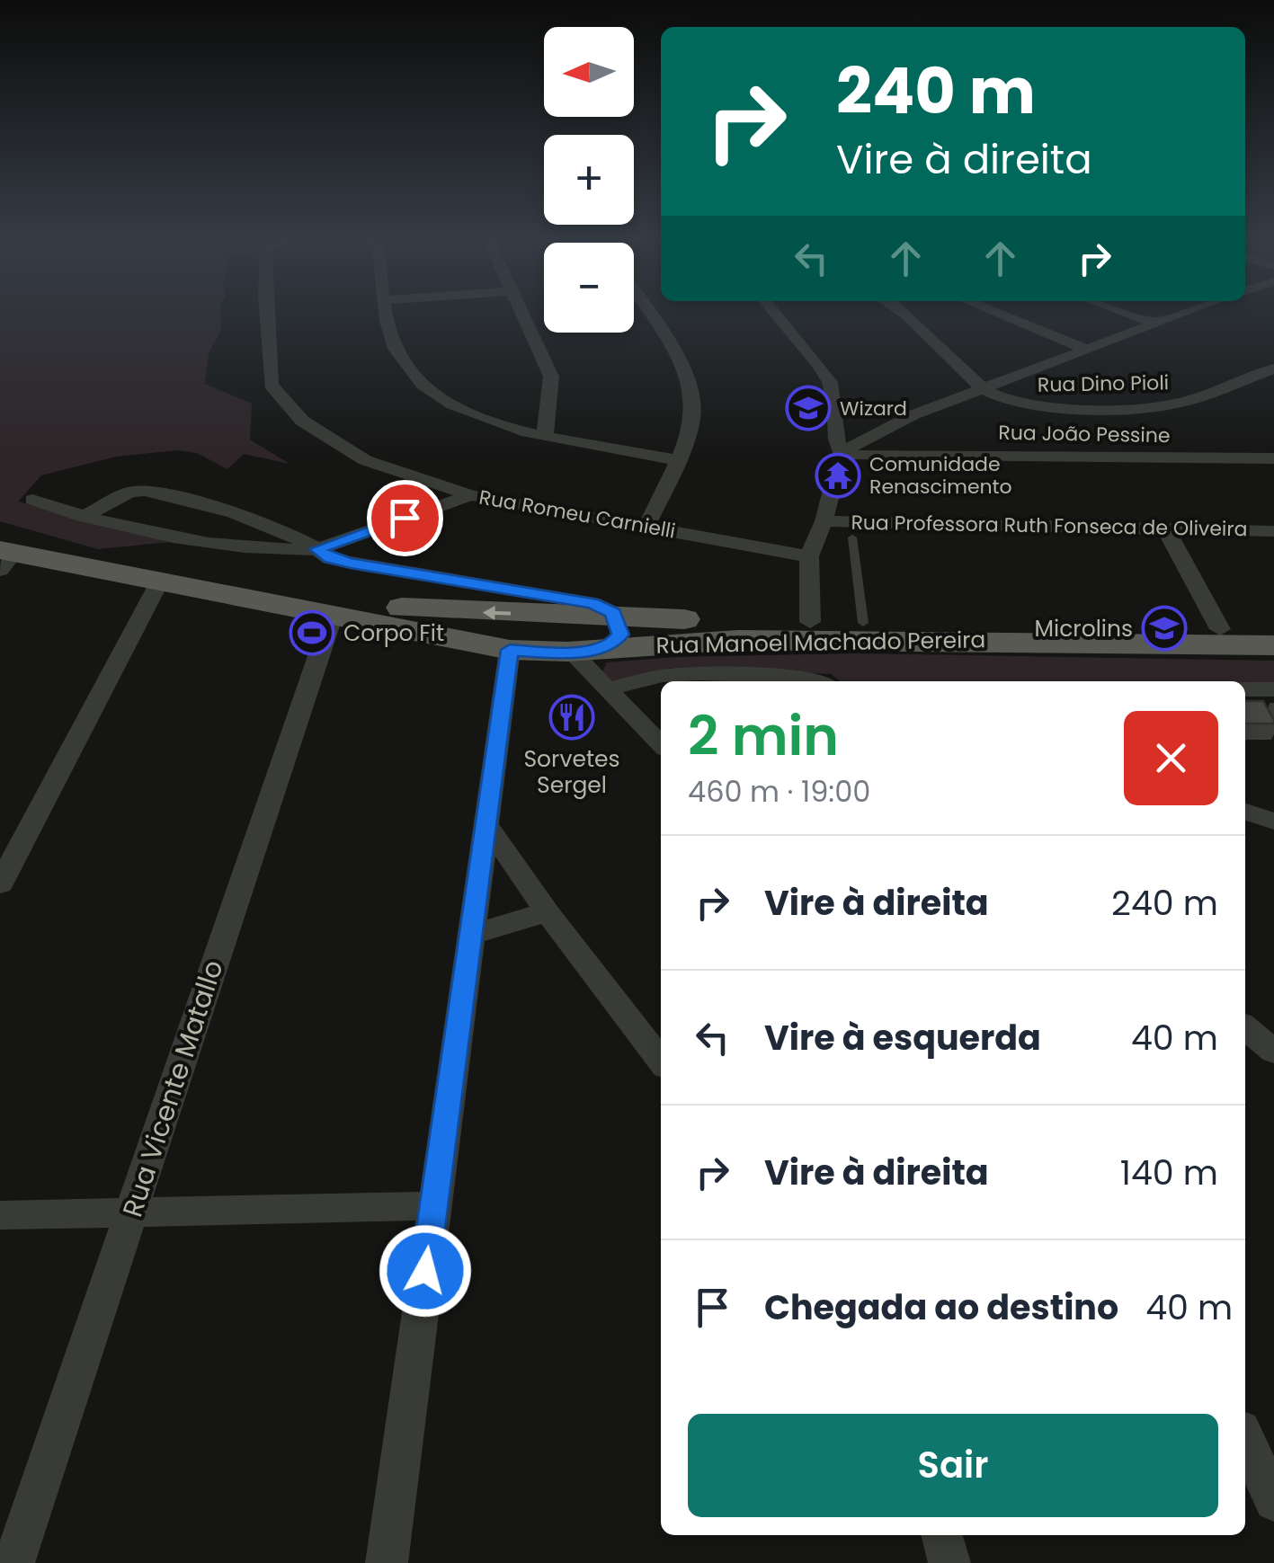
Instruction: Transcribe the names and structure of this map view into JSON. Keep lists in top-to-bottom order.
{
  "streets": {
    "main road": ["Rua Manoel Machado Pereira"],
    "street": [
      "Rua Dino Pioli",
      "Rua João Pessine",
      "Rua Romeu Carnielli",
      "Rua Professora Ruth Fonseca de Oliveira",
      "Rua Vicente Matallo"
    ]
  },
  "crossings": [
    ["Rua Dino Pioli", "Rua João Pessine"],
    ["Rua Manoel Machado Pereira", "Rua Vicente Matallo"]
  ],
  "places": {
    "school or university": ["Wizard", "Microlins"],
    "temple": ["Comunidade Renascimento"],
    "sports": ["Corpo Fit"],
    "restaurant": ["Sorvetes Sergel"]
  },
  "north": "left",
  "page": {
    "map_buttons": ["+", "−"],
    "turn": ["240 m", "Vire à direita"],
    "heading": ["2 min", "460 m · 19:00"],
    "list": [
      {
        "name": "Vire à direita",
        "value": "240 m"
      },
      {
        "name": "Vire à esquerda",
        "value": "40 m"
      },
      {
        "name": "Vire à direita",
        "value": "140 m"
      },
      {
        "name": "Chegada ao destino",
        "value": "40 m"
      }
    ],
    "buttons": "Sair"
  }
}
